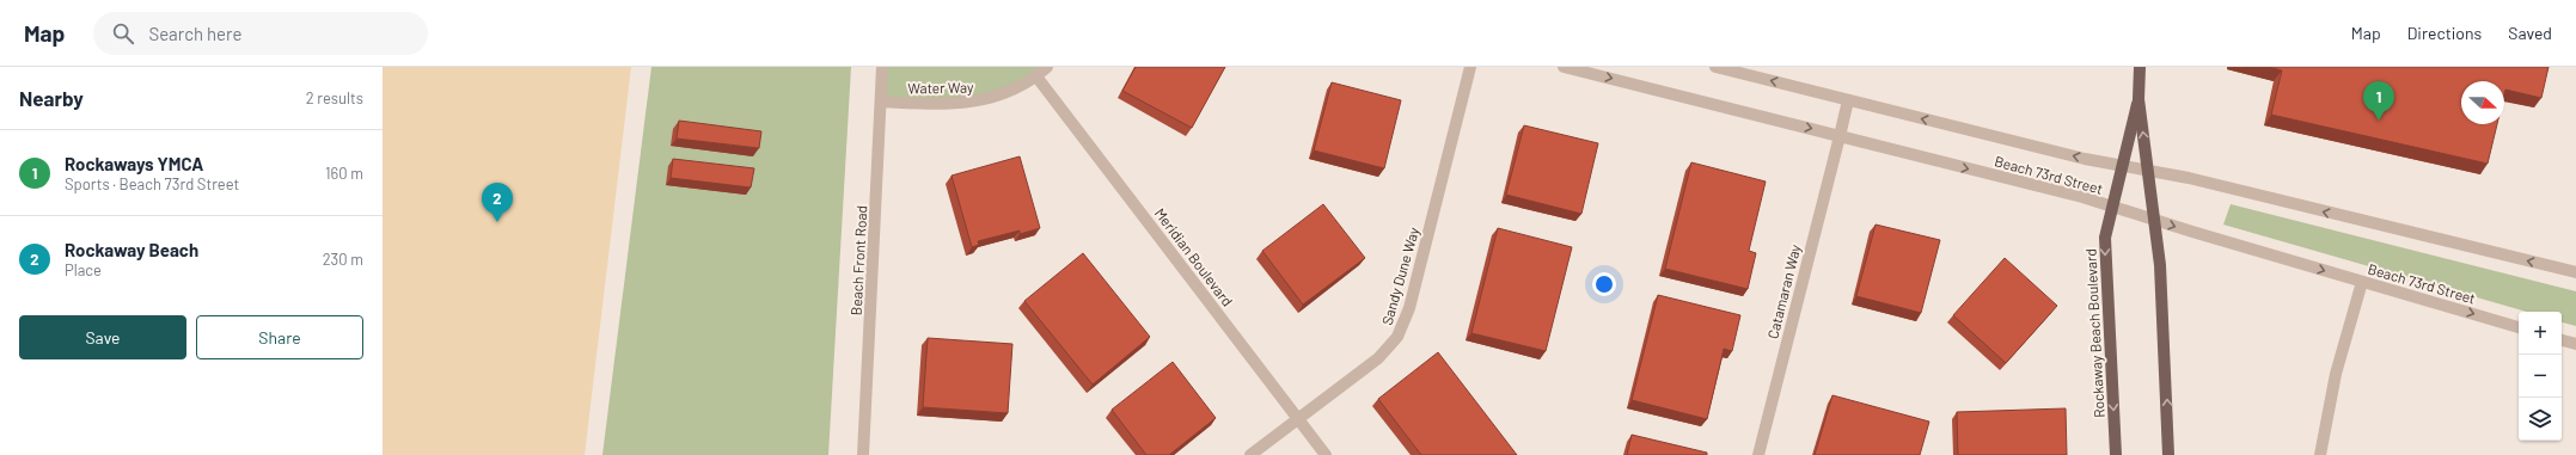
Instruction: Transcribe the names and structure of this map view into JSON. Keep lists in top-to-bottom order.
{
  "streets": {
    "main road": ["Rockaway Beach Boulevard"],
    "street": [
      "Water Way",
      "Beach 73rd Street",
      "Meridian Boulevard",
      "Beach Front Road",
      "Sandy Dune Way",
      "Catamaran Way"
    ]
  },
  "crossings": [
    ["Water Way", "Meridian Boulevard"],
    ["Water Way", "Beach Front Road"],
    ["Beach 73rd Street", "Catamaran Way"],
    ["Beach 73rd Street", "Rockaway Beach Boulevard"],
    ["Meridian Boulevard", "Sandy Dune Way"]
  ],
  "north": "right",
  "page": {
    "header": "Map",
    "search": "Search here",
    "nav": ["Map", "Directions", "Saved"],
    "heading": ["Nearby", "2 results"],
    "pins": ["1", "2"],
    "list": [
      {
        "mark": "1",
        "name": "Rockaways YMCA",
        "note": "Sports · Beach 73rd Street",
        "value": "160 m"
      },
      {
        "mark": "2",
        "name": "Rockaway Beach",
        "note": "Place",
        "value": "230 m"
      }
    ],
    "buttons": ["Save", "Share"],
    "map_buttons": ["+", "−"]
  }
}
